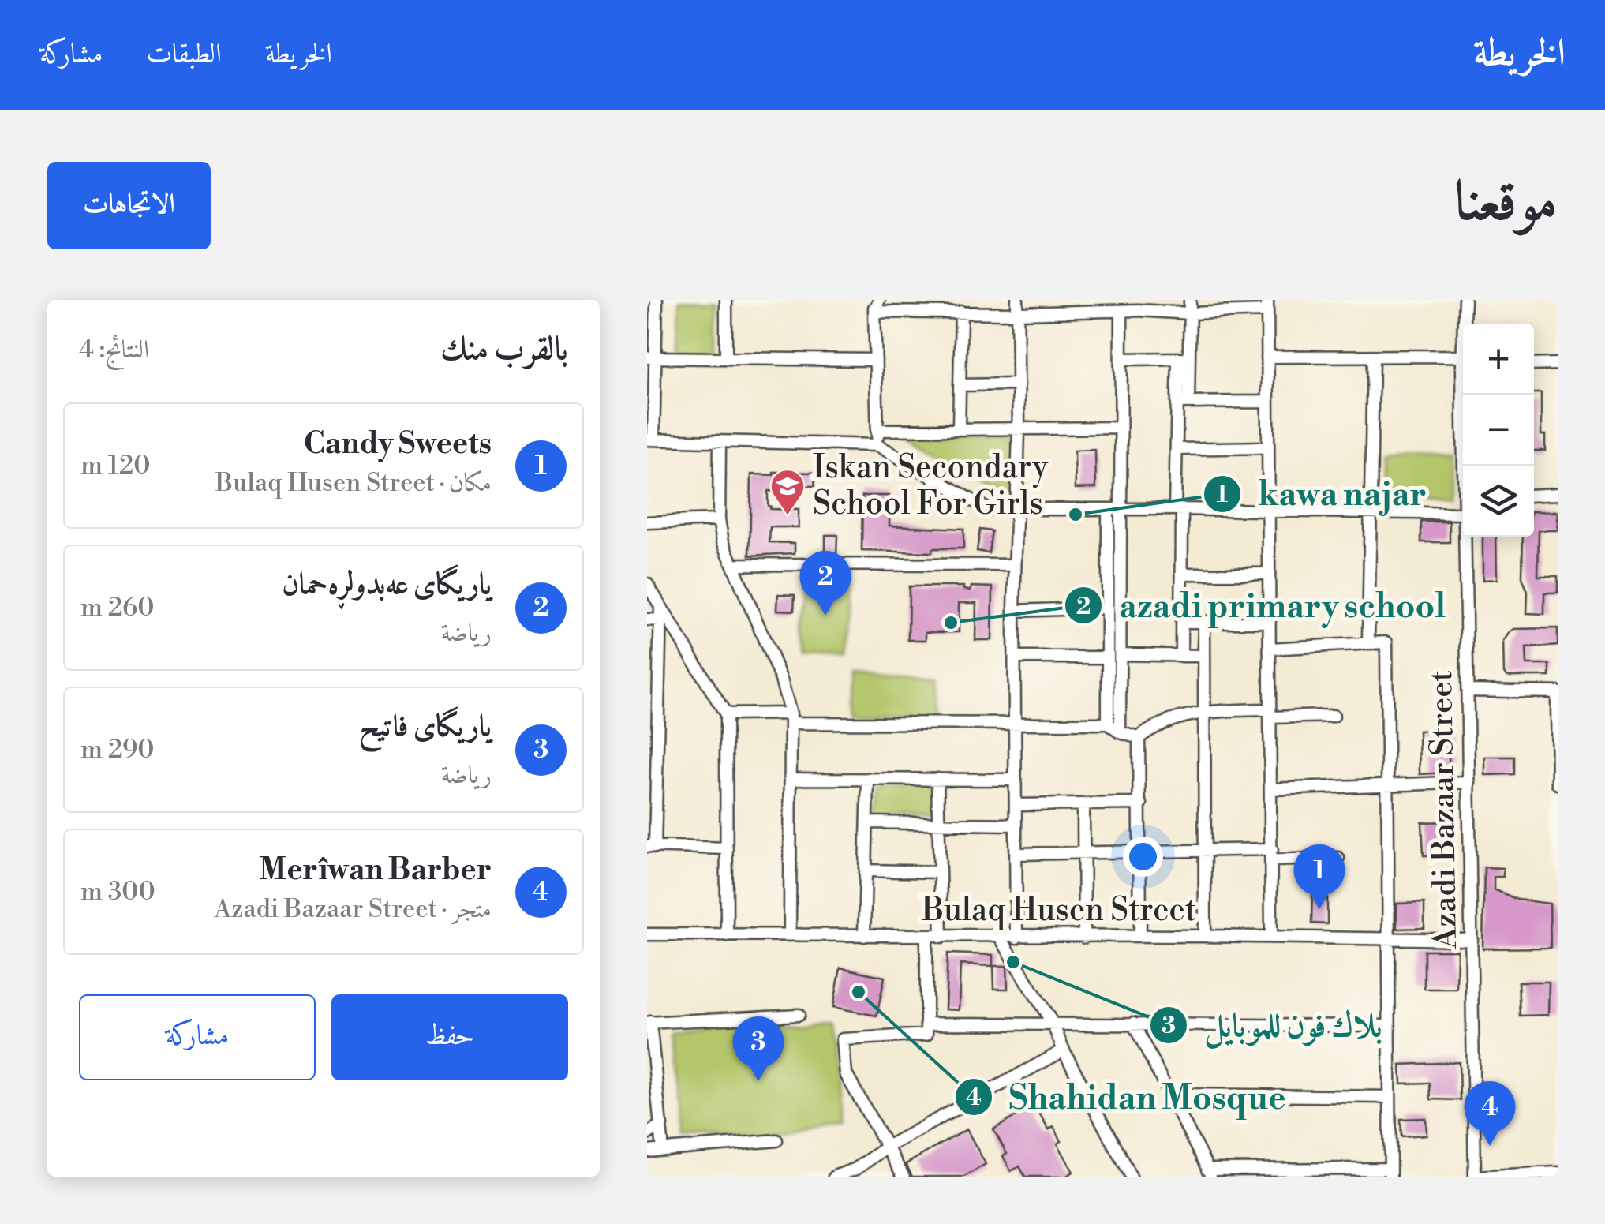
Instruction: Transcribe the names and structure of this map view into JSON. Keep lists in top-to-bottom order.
{
  "streets": {
    "street": ["Azadi Bazaar Street", "Bulaq Husen Street"]
  },
  "crossings": [
    ["Azadi Bazaar Street", "Bulaq Husen Street"]
  ],
  "places": {
    "other": [
      "kawa najar",
      "azadi primary school",
      "بلاك فون للموبايل",
      "Shahidan Mosque"
    ],
    "school or university": ["Iskan Secondary School For Girls"]
  },
  "page": {
    "header": "الخريطة",
    "nav": ["الخريطة", "الطبقات", "مشاركة"],
    "title": "موقعنا",
    "buttons": [
      "الاتجاهات",
      ["حفظ", "مشاركة"]
    ],
    "heading": ["بالقرب منك", "النتائج: 4"],
    "map_buttons": ["+", "−"],
    "list": [
      {
        "mark": "1",
        "name": "Candy Sweets",
        "note": "مكان · Bulaq Husen Street",
        "value": "120 m"
      },
      {
        "mark": "2",
        "name": "یاریگای عەبدولڕەحمان",
        "note": "رياضة",
        "value": "260 m"
      },
      {
        "mark": "3",
        "name": "یاریگای فاتیح",
        "note": "رياضة",
        "value": "290 m"
      },
      {
        "mark": "4",
        "name": "Merîwan Barber",
        "note": "متجر · Azadi Bazaar Street",
        "value": "300 m"
      }
    ],
    "pins": [
      "2",
      "1",
      "3",
      "4"
    ]
  }
}
